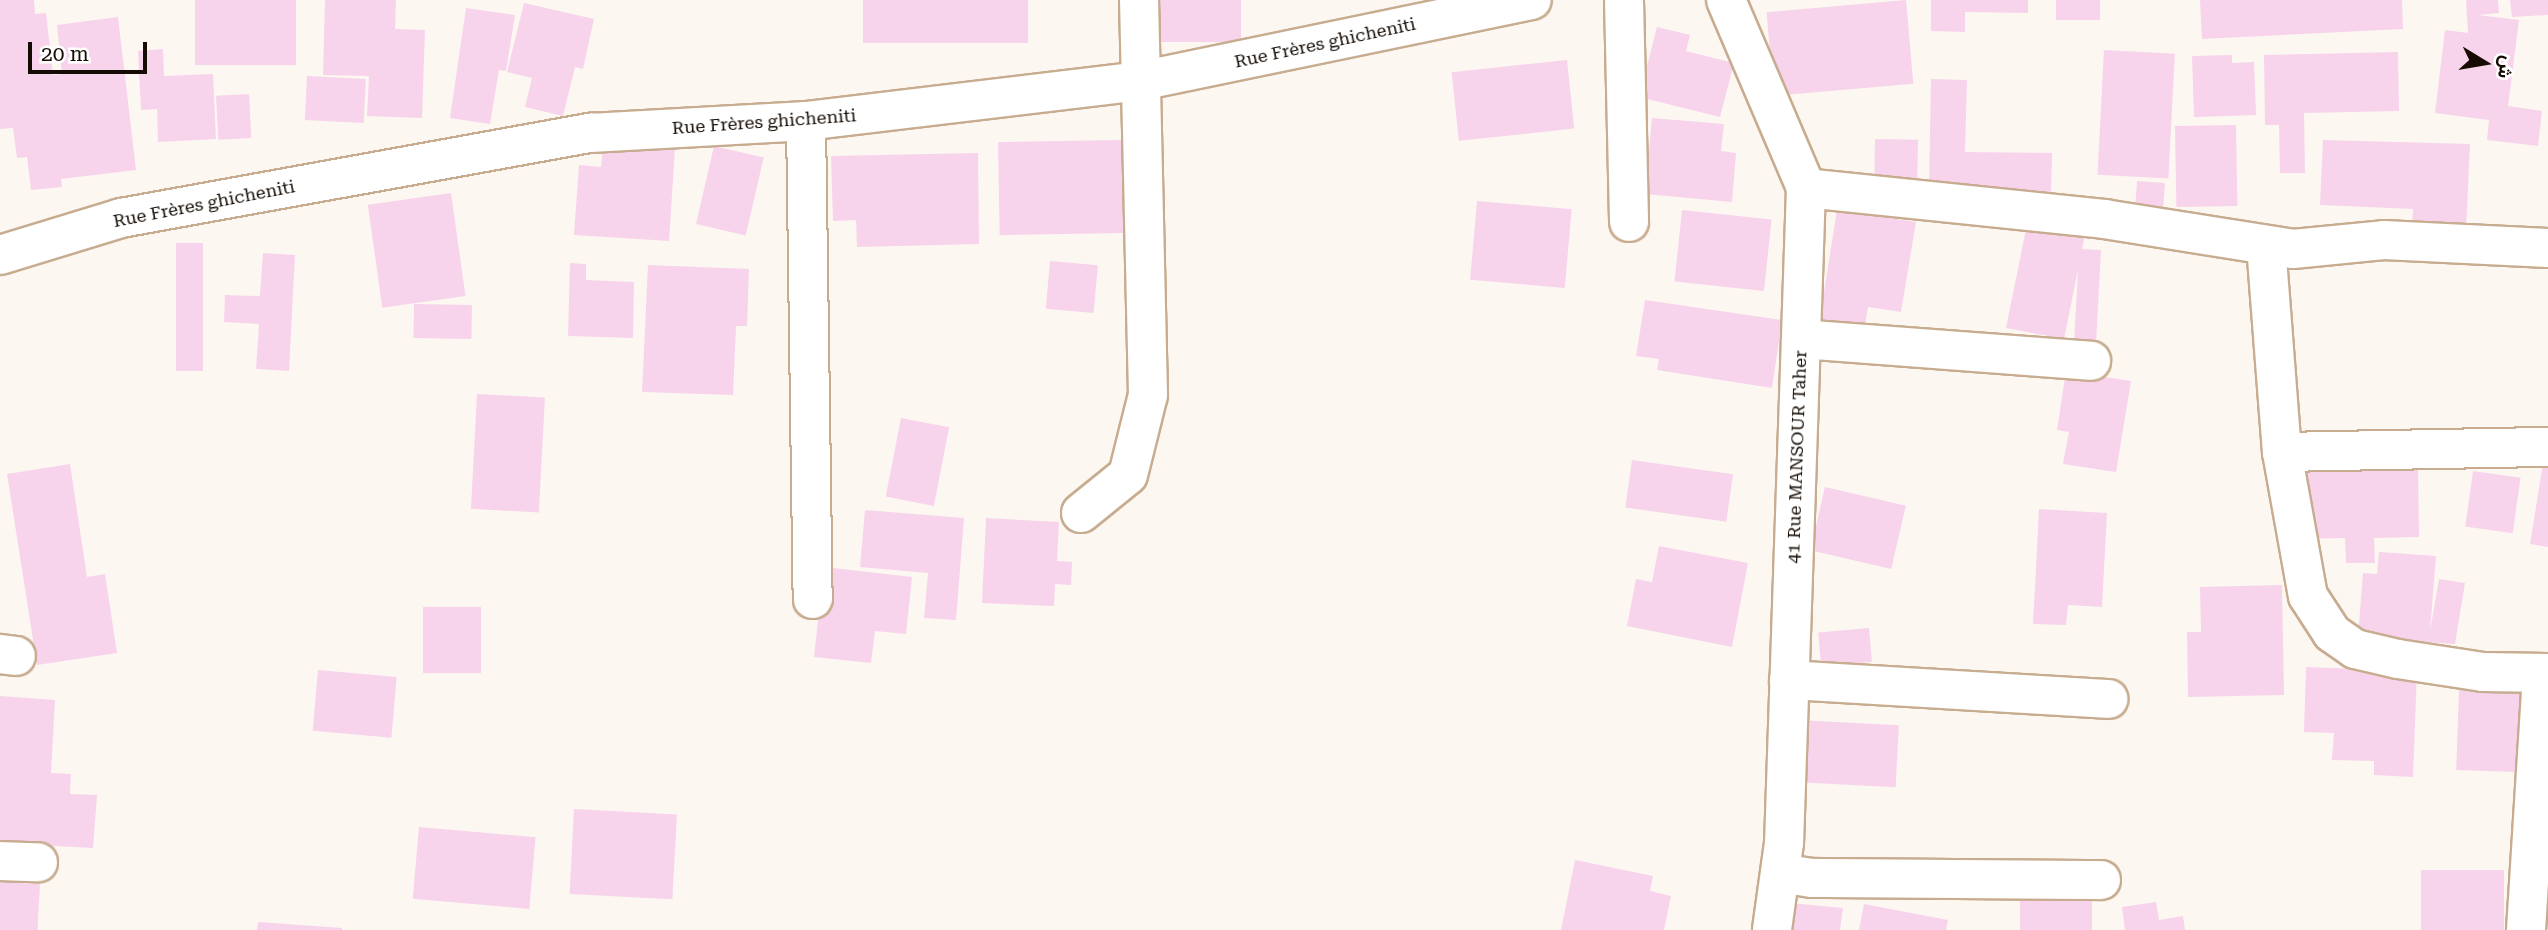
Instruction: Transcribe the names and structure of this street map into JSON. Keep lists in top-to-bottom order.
{
  "streets": {
    "street": ["Rue Frères ghicheniti", "41 Rue MANSOUR Taher"]
  },
  "scale_bar": "20 m",
  "north": "right"
}
